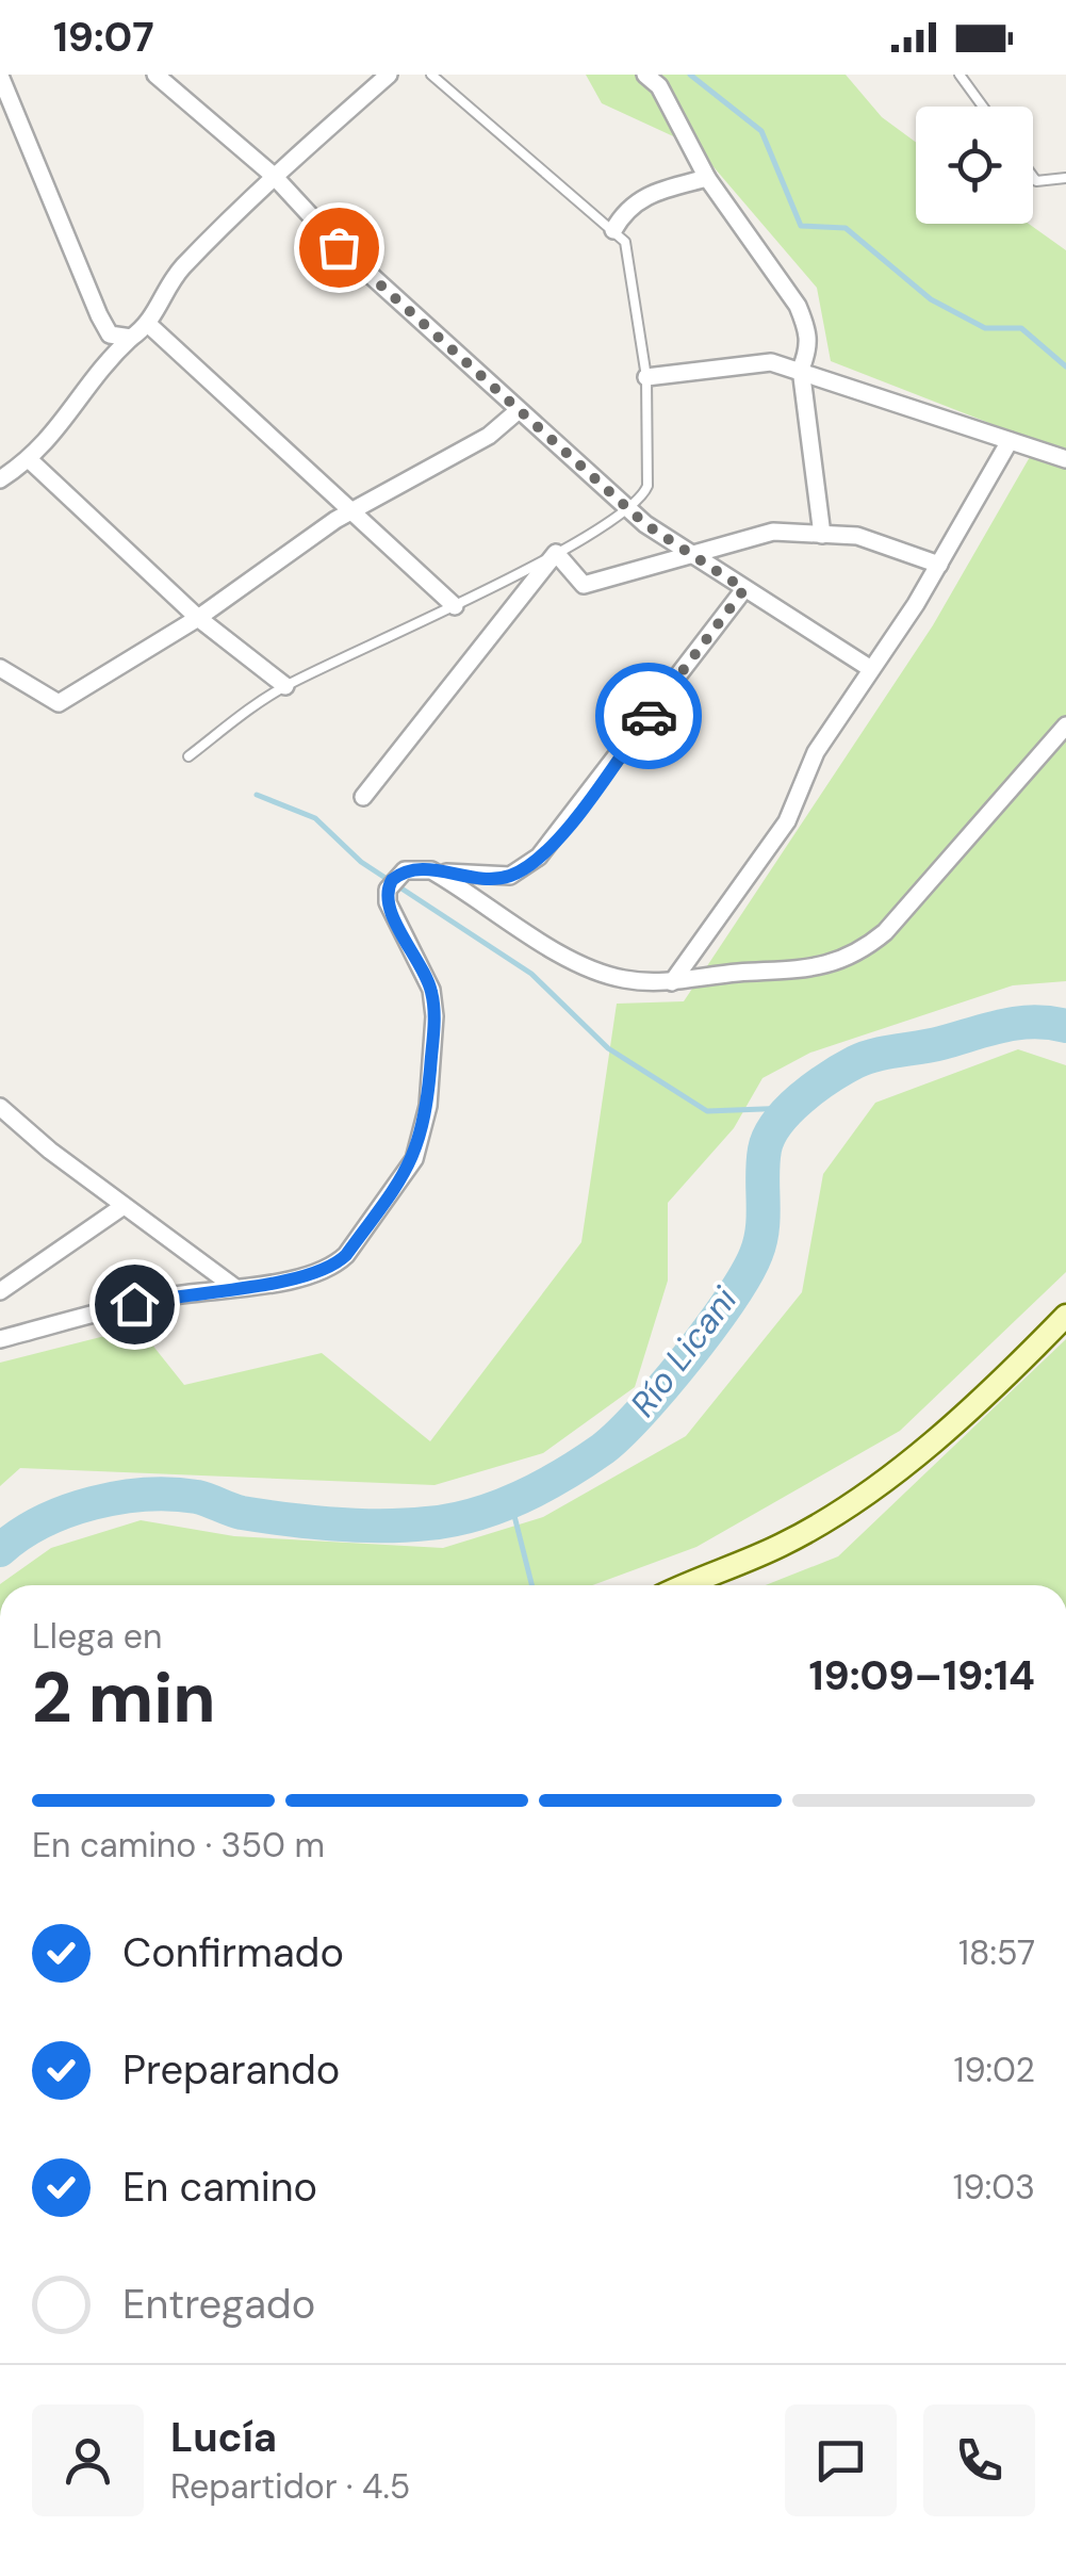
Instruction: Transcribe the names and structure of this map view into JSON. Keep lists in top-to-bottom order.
{
  "water": ["Río Licani"],
  "page": {
    "status": "19:07",
    "heading": ["2 min", "Llega en", "19:09–19:14"],
    "panel": ["Lucía", "Repartidor · 4.5"],
    "bar": "En camino · 350 m",
    "list": [
      ["Confirmado", "18:57"],
      ["Preparando", "19:02"],
      ["En camino", "19:03"],
      "Entregado"
    ]
  }
}
